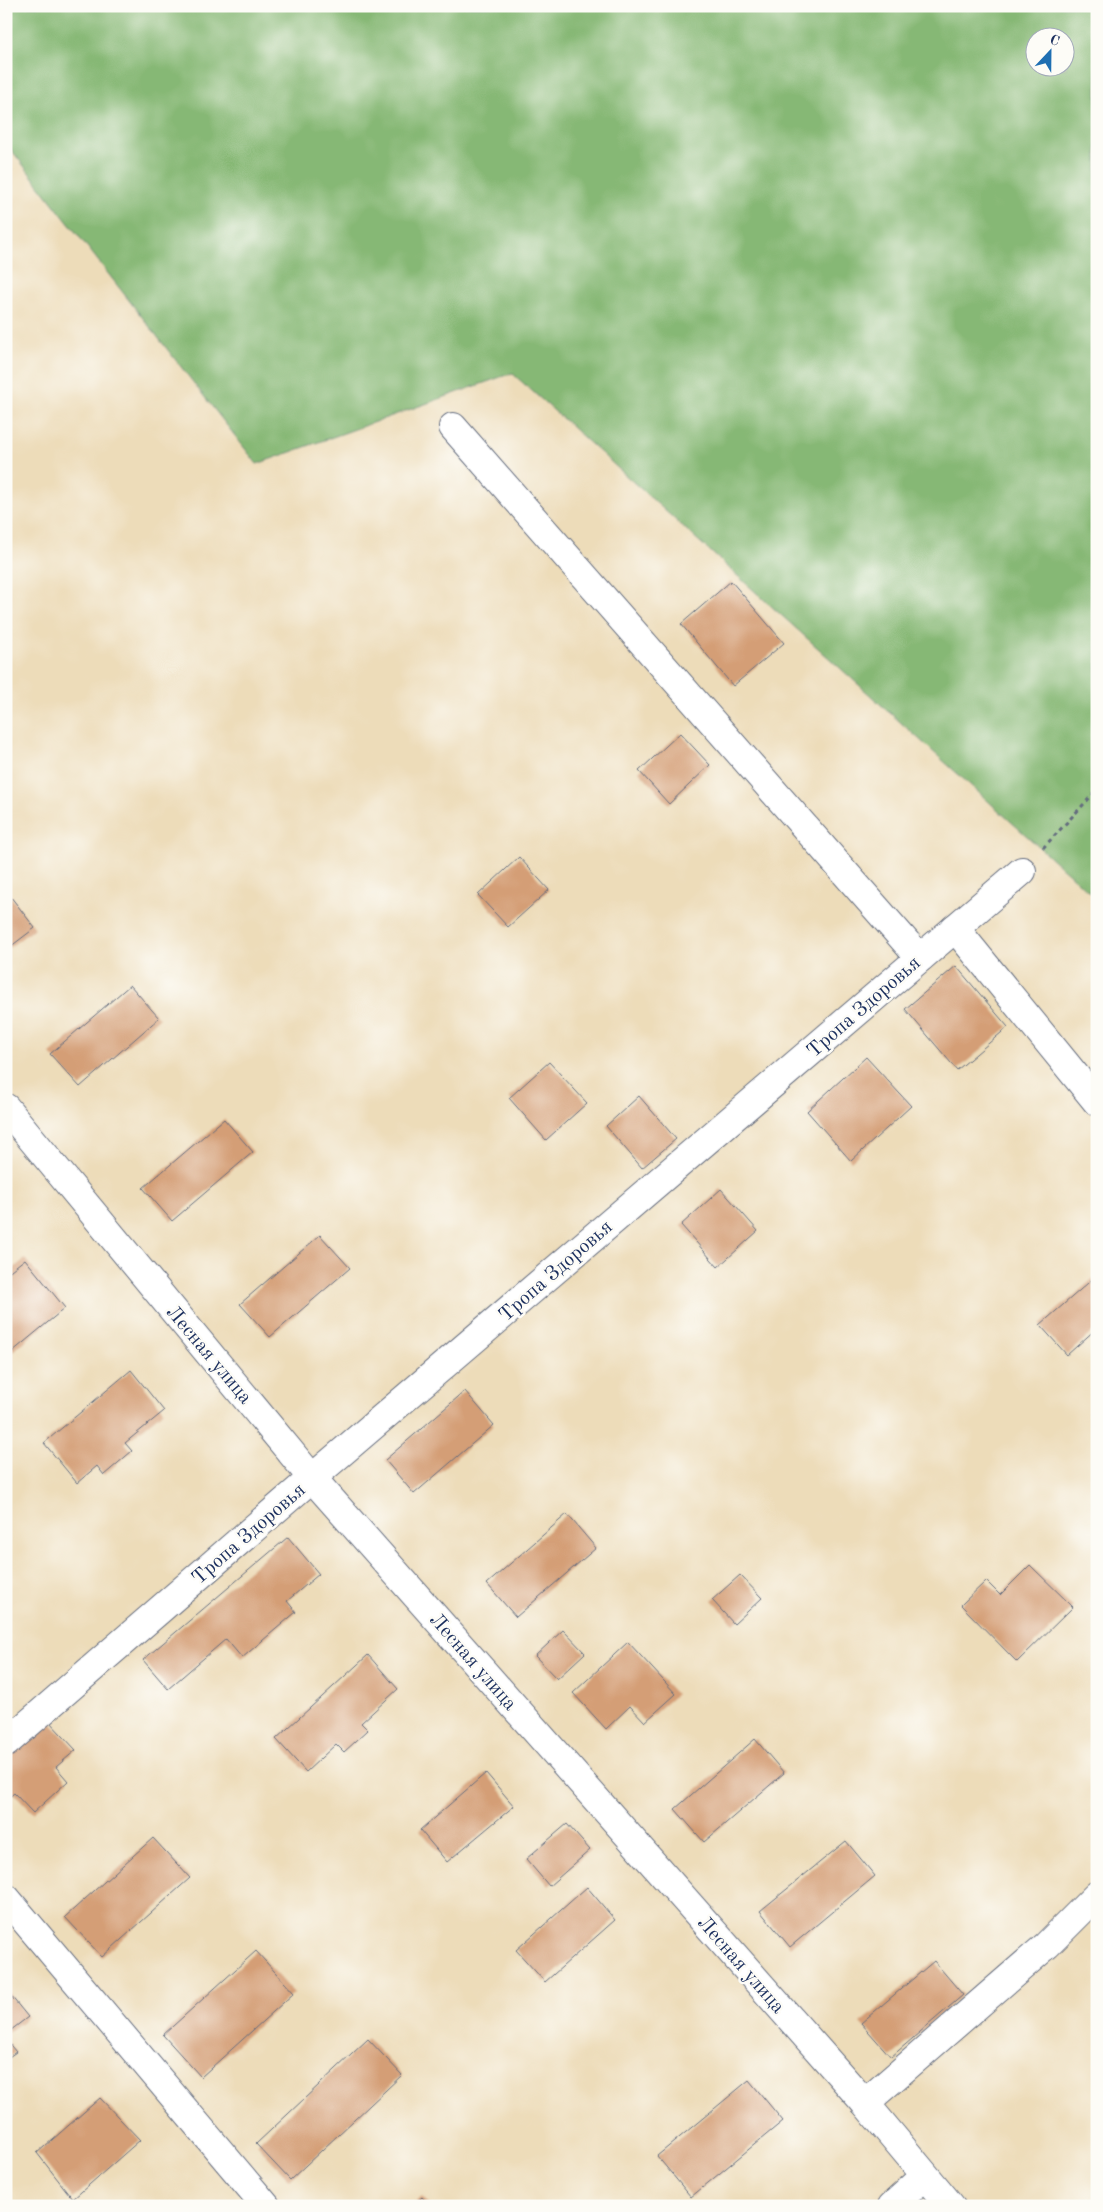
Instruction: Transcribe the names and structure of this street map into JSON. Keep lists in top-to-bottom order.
{
  "streets": {
    "street": ["Тропа Здоровья", "Лесная улица"]
  },
  "crossings": [
    ["Тропа Здоровья", "Лесная улица"]
  ],
  "north": "top"
}
